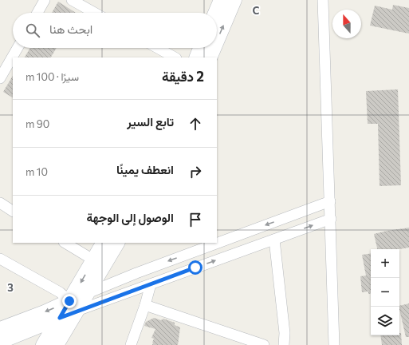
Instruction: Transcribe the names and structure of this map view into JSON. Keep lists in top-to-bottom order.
{
  "north": "top",
  "page": {
    "search": "ابحث هنا",
    "heading": ["2 دقيقة", "سيرًا · 100 m"],
    "list": [
      ["تابع السير", "90 m"],
      ["انعطف يمينًا", "10 m"],
      "الوصول إلى الوجهة"
    ],
    "map_buttons": ["+", "−"]
  },
  "grid": {
    "columns": ["C"],
    "rows": ["3"]
  }
}
